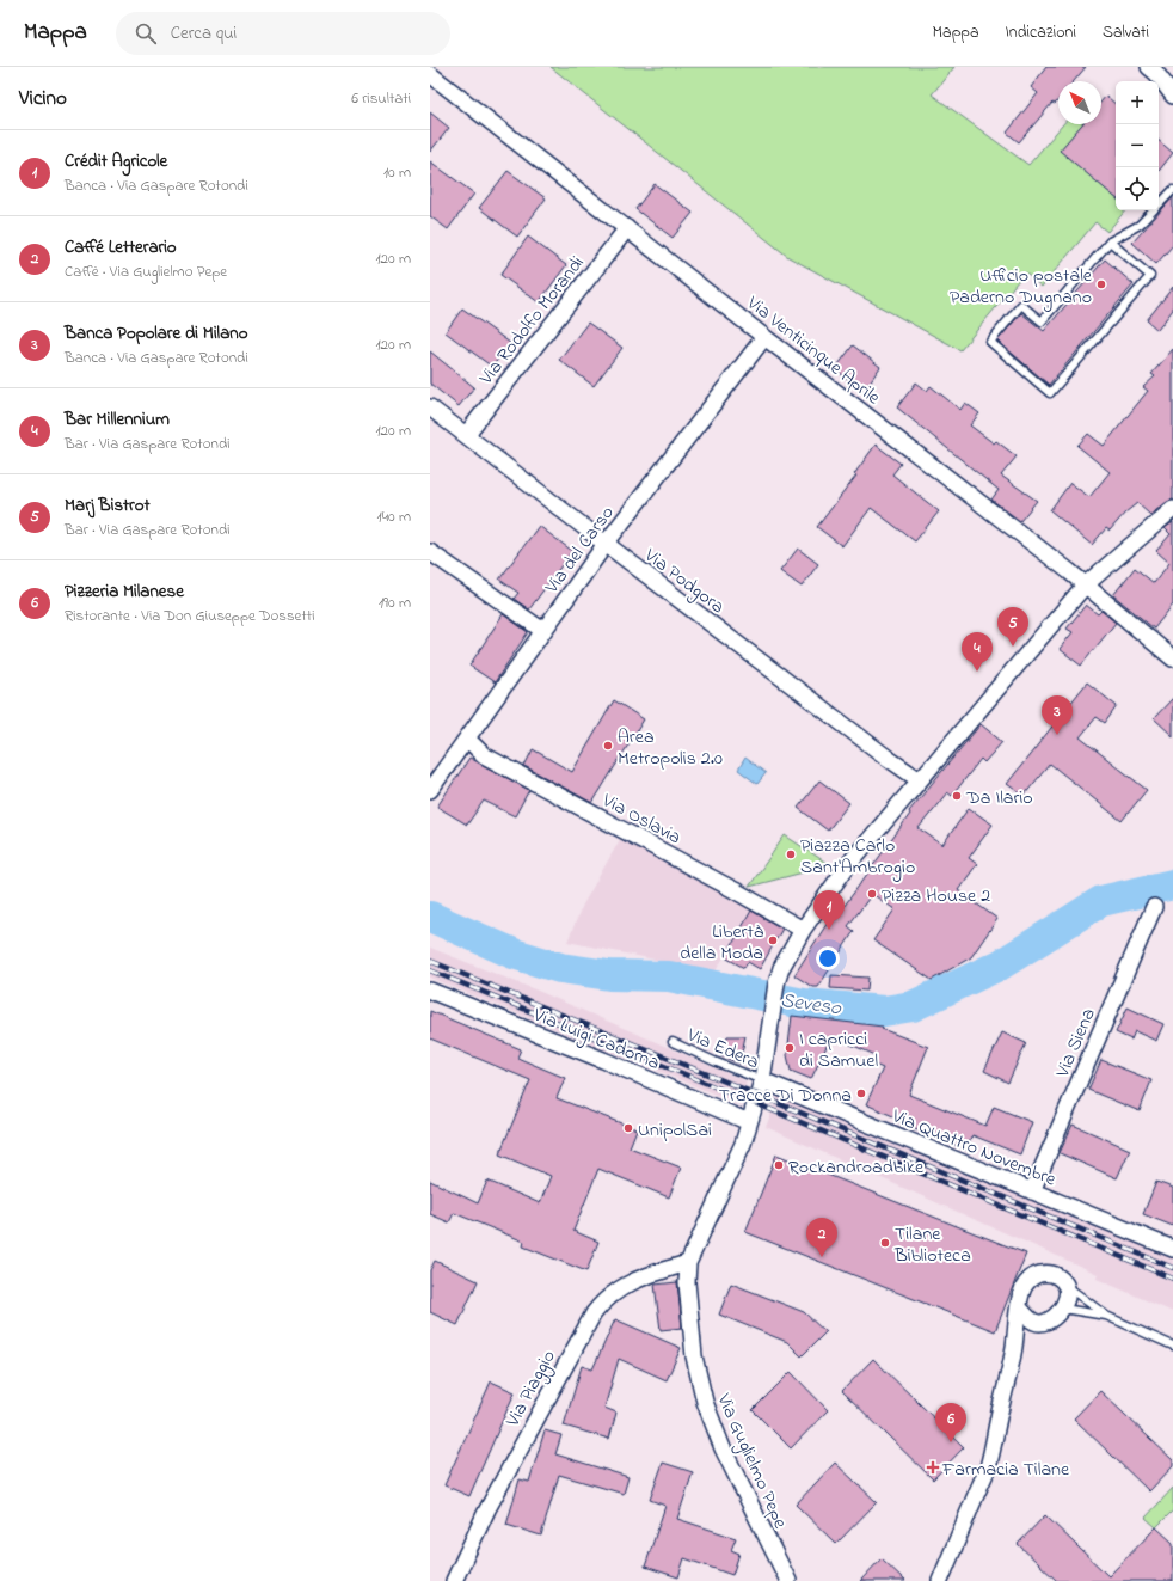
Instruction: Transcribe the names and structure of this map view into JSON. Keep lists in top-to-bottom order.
{
  "streets": {
    "street": [
      "Via Rodolfo Morandi",
      "Via Venticinque Aprile",
      "Via del Carso",
      "Via Podgora",
      "Via Oslavia",
      "Via Luigi Cadorna",
      "Via Siena",
      "Via Quattro Novembre",
      "Via Piaggio",
      "Via Guglielmo Pepe"
    ],
    "lane": ["Via Edera"]
  },
  "crossings": [
    ["Via Rodolfo Morandi", "Via Venticinque Aprile"],
    ["Via Rodolfo Morandi", "Via Podgora"],
    ["Via Venticinque Aprile", "Via del Carso"],
    ["Via Venticinque Aprile", "Via Guglielmo Pepe"],
    ["Via del Carso", "Via Podgora"],
    ["Via del Carso", "Via Oslavia"],
    ["Via Podgora", "Via Guglielmo Pepe"],
    ["Via Oslavia", "Via Guglielmo Pepe"],
    ["Via Luigi Cadorna", "Via Guglielmo Pepe"],
    ["Via Siena", "Via Quattro Novembre"],
    ["Via Edera", "Via Quattro Novembre"],
    ["Via Edera", "Via Guglielmo Pepe"],
    ["Via Quattro Novembre", "Via Guglielmo Pepe"],
    ["Via Piaggio", "Via Guglielmo Pepe"]
  ],
  "water": ["Seveso"],
  "places": {
    "other": [
      "Ufficio postale Paderno Dugnano",
      "Area Metropolis 2.0",
      "Da Ilario",
      "Piazza Carlo Sant'Ambrogio",
      "Pizza House 2",
      "Libertà della Moda",
      "I capricci di Samuel",
      "Tracce Di Donna",
      "UnipolSai",
      "Rockandroadbike",
      "Tilane Biblioteca"
    ],
    "health": ["Farmacia Tilane"]
  },
  "north": "top left",
  "page": {
    "header": "Mappa",
    "search": "Cerca qui",
    "nav": ["Mappa", "Indicazioni", "Salvati"],
    "heading": ["Vicino", "6 risultati"],
    "map_buttons": ["+", "−"],
    "list": [
      {
        "mark": "1",
        "name": "Crédit Agricole",
        "note": "Banca · Via Gaspare Rotondi",
        "value": "10 m"
      },
      {
        "mark": "2",
        "name": "Caffé Letterario",
        "note": "Caffè · Via Guglielmo Pepe",
        "value": "120 m"
      },
      {
        "mark": "3",
        "name": "Banca Popolare di Milano",
        "note": "Banca · Via Gaspare Rotondi",
        "value": "120 m"
      },
      {
        "mark": "4",
        "name": "Bar Millennium",
        "note": "Bar · Via Gaspare Rotondi",
        "value": "120 m"
      },
      {
        "mark": "5",
        "name": "Marj Bistrot",
        "note": "Bar · Via Gaspare Rotondi",
        "value": "140 m"
      },
      {
        "mark": "6",
        "name": "Pizzeria Milanese",
        "note": "Ristorante · Via Don Giuseppe Dossetti",
        "value": "190 m"
      }
    ],
    "pins": [
      "5",
      "4",
      "3",
      "1",
      "2",
      "6"
    ]
  }
}
